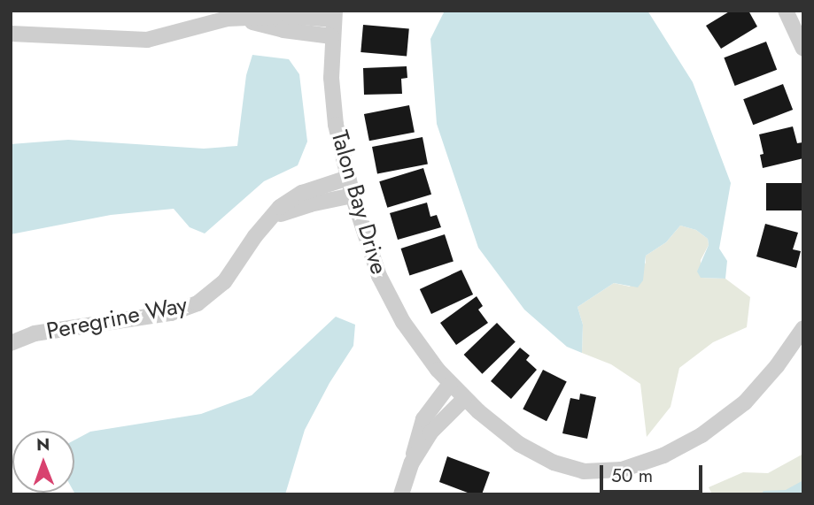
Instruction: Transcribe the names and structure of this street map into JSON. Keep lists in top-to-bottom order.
{
  "streets": {
    "street": ["Talon Bay Drive", "Peregrine Way"]
  },
  "crossings": [
    ["Talon Bay Drive", "Peregrine Way"]
  ],
  "scale_bar": "50 m",
  "north": "top"
}
